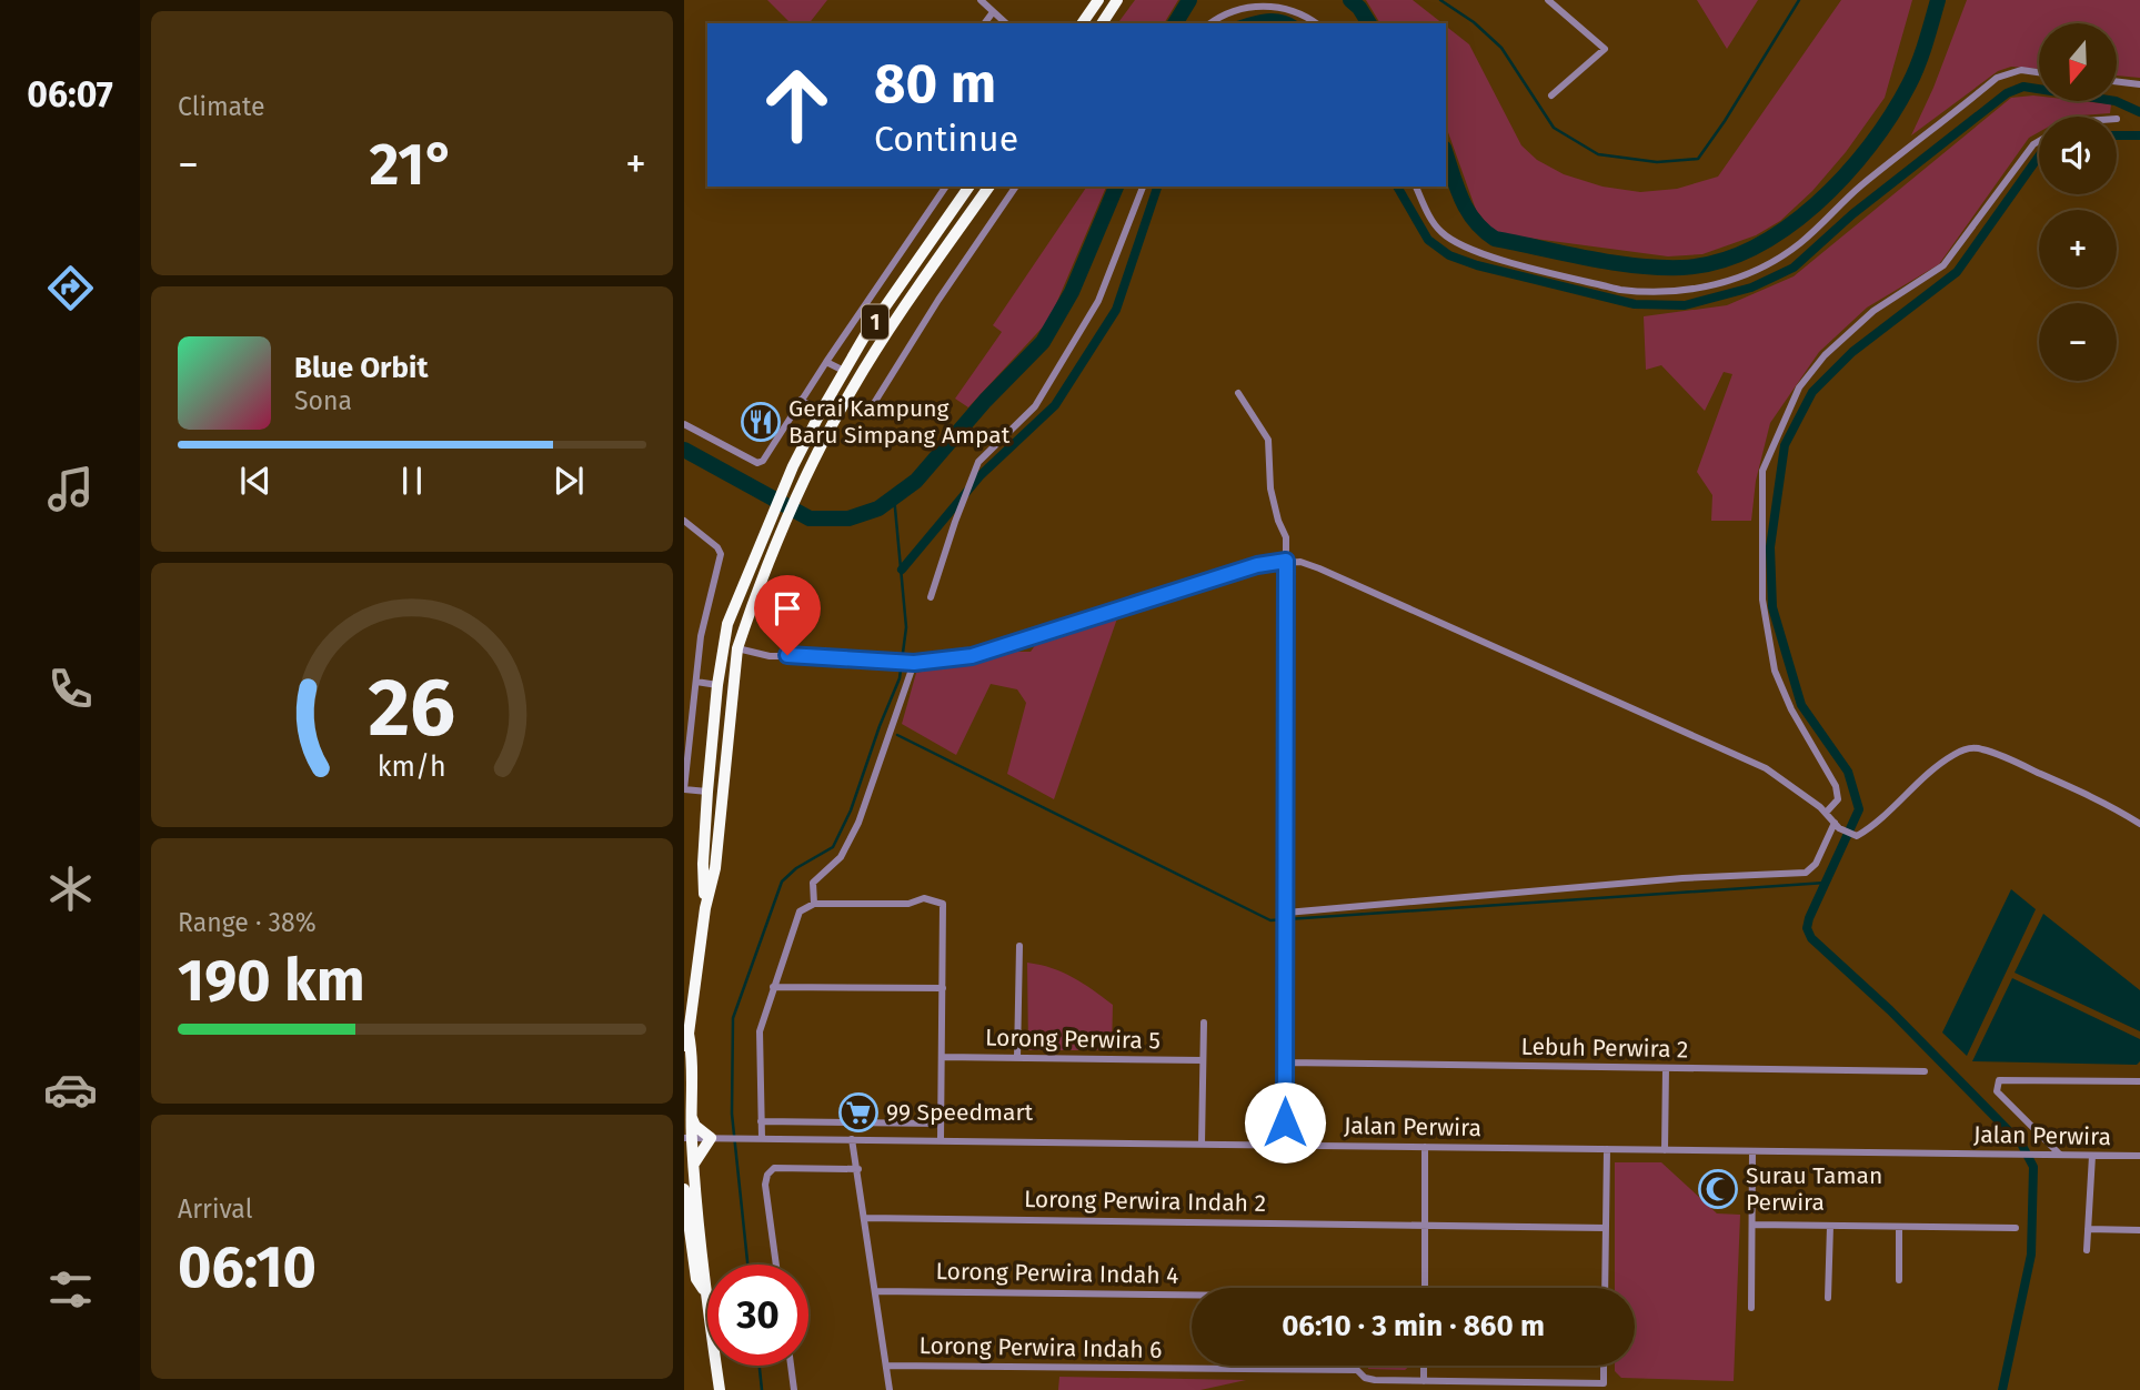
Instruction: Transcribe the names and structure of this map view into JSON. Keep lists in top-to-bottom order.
{
  "streets": {
    "highway": ["1"],
    "street": [
      "Lorong Perwira 5",
      "Lebuh Perwira 2",
      "Jalan Perwira",
      "Lorong Perwira Indah 2",
      "Lorong Perwira Indah 4",
      "Lorong Perwira Indah 6"
    ]
  },
  "crossings": [
    ["1", "Jalan Perwira"]
  ],
  "places": {
    "restaurant": ["Gerai Kampung Baru Simpang Ampat"],
    "supermarket": ["99 Speedmart"],
    "mosque": ["Surau Taman Perwira"]
  },
  "north": "bottom",
  "page": {
    "tabs": "06:07",
    "tile": [
      "Climate",
      ["Range · 38%", "190 km"],
      ["Arrival", "06:10"]
    ],
    "map_buttons": ["+", "−"],
    "turn": ["80 m", "Continue"],
    "heat": ["−", "21°", "+"],
    "song": ["Blue Orbit", "Sona"],
    "limit": "30",
    "trip": "06:10 · 3 min · 860 m",
    "gauge": ["26", "km/h"]
  }
}
